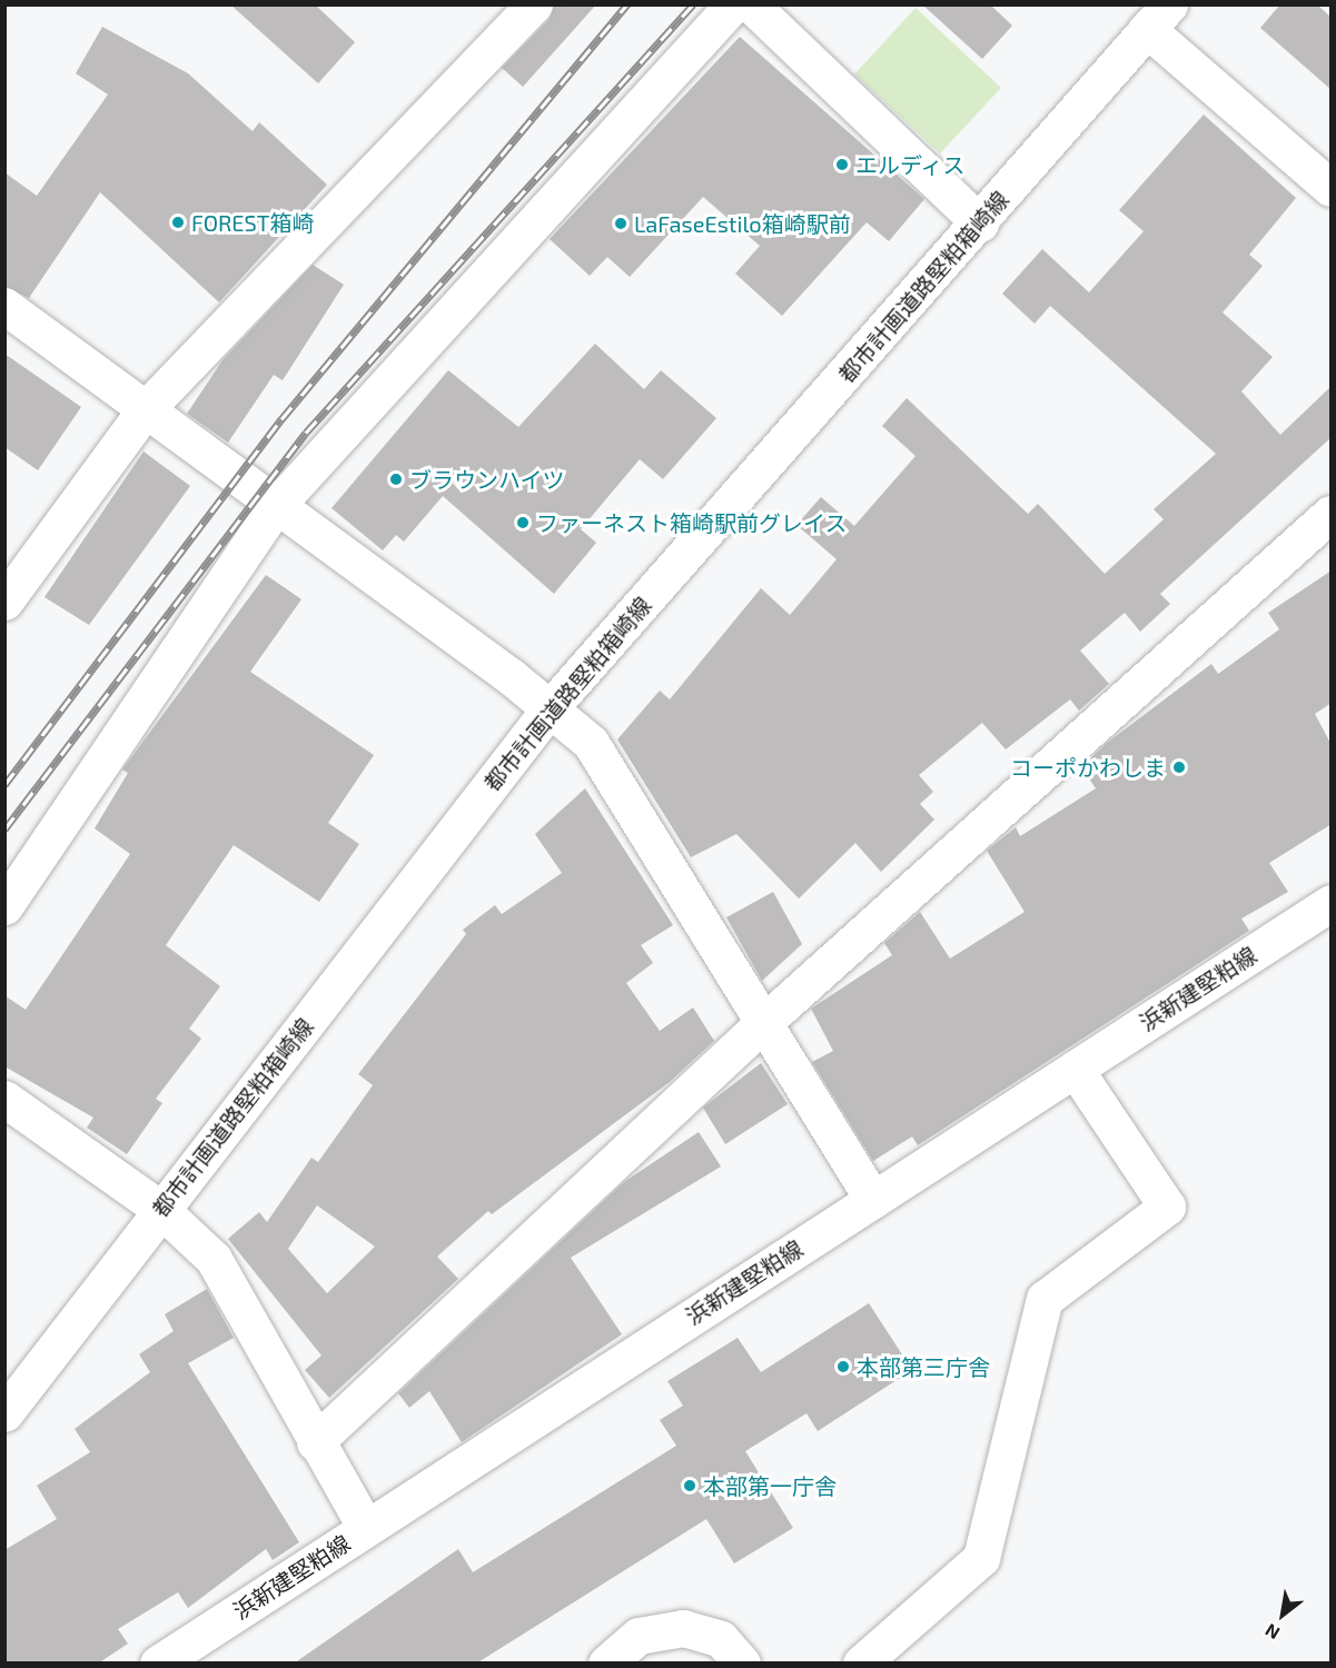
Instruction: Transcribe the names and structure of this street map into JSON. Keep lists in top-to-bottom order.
{
  "streets": {
    "street": ["都市計画道路堅粕箱崎線", "浜新建堅粕線"]
  },
  "places": [
    "エルディス",
    "FOREST箱崎",
    "LaFaseEstilo箱崎駅前",
    "ブラウンハイツ",
    "ファーネスト箱崎駅前グレイス",
    "コーポかわしま",
    "本部第三庁舎",
    "本部第一庁舎"
  ],
  "north": "bottom left"
}
